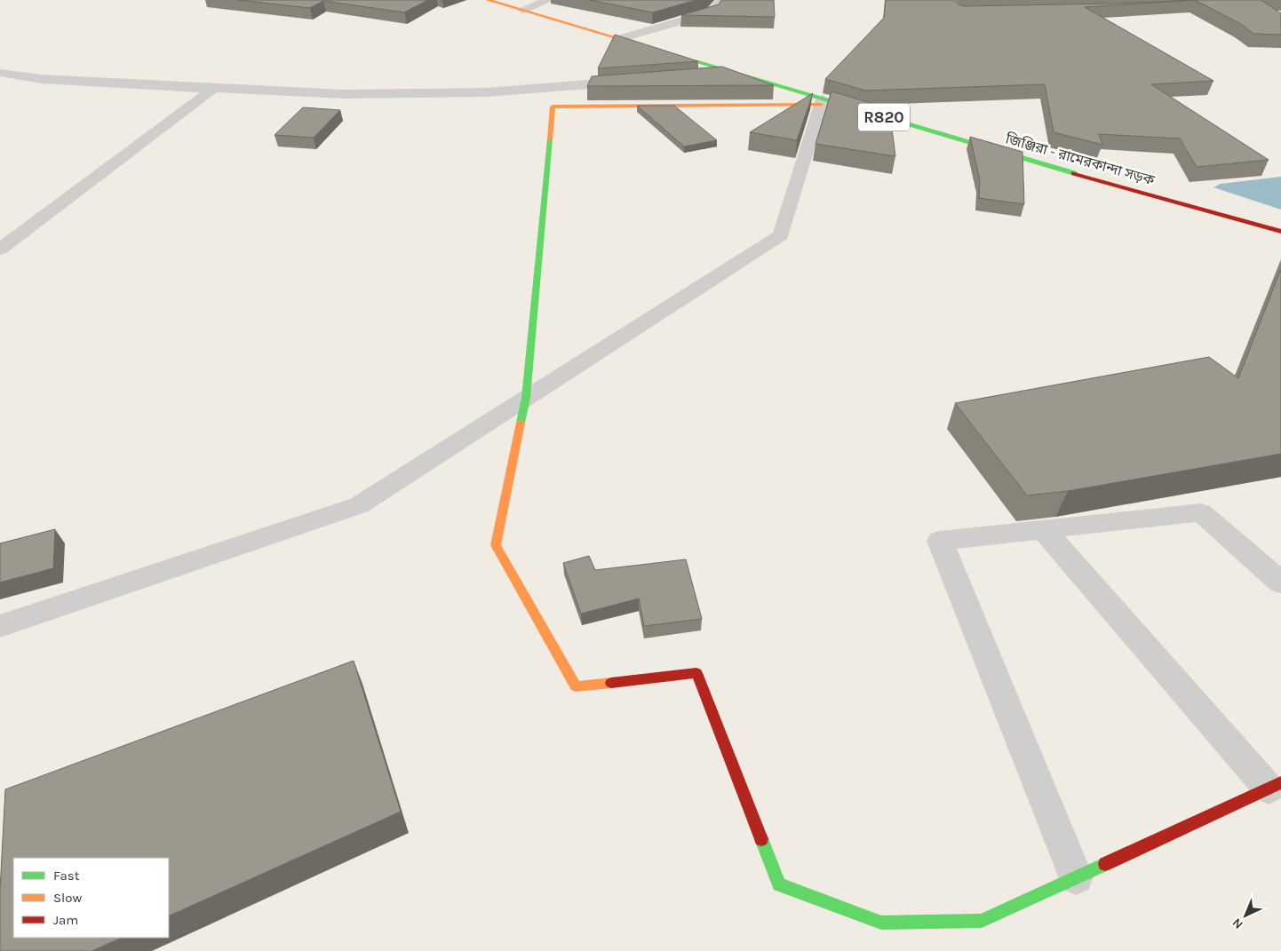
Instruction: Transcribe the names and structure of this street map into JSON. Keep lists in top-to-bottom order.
{
  "streets": {
    "street": ["R820", "জিঞ্জিরা - রামেরকান্দা সড়ক"]
  },
  "legend": ["Fast", "Slow", "Jam"],
  "north": "bottom left"
}
